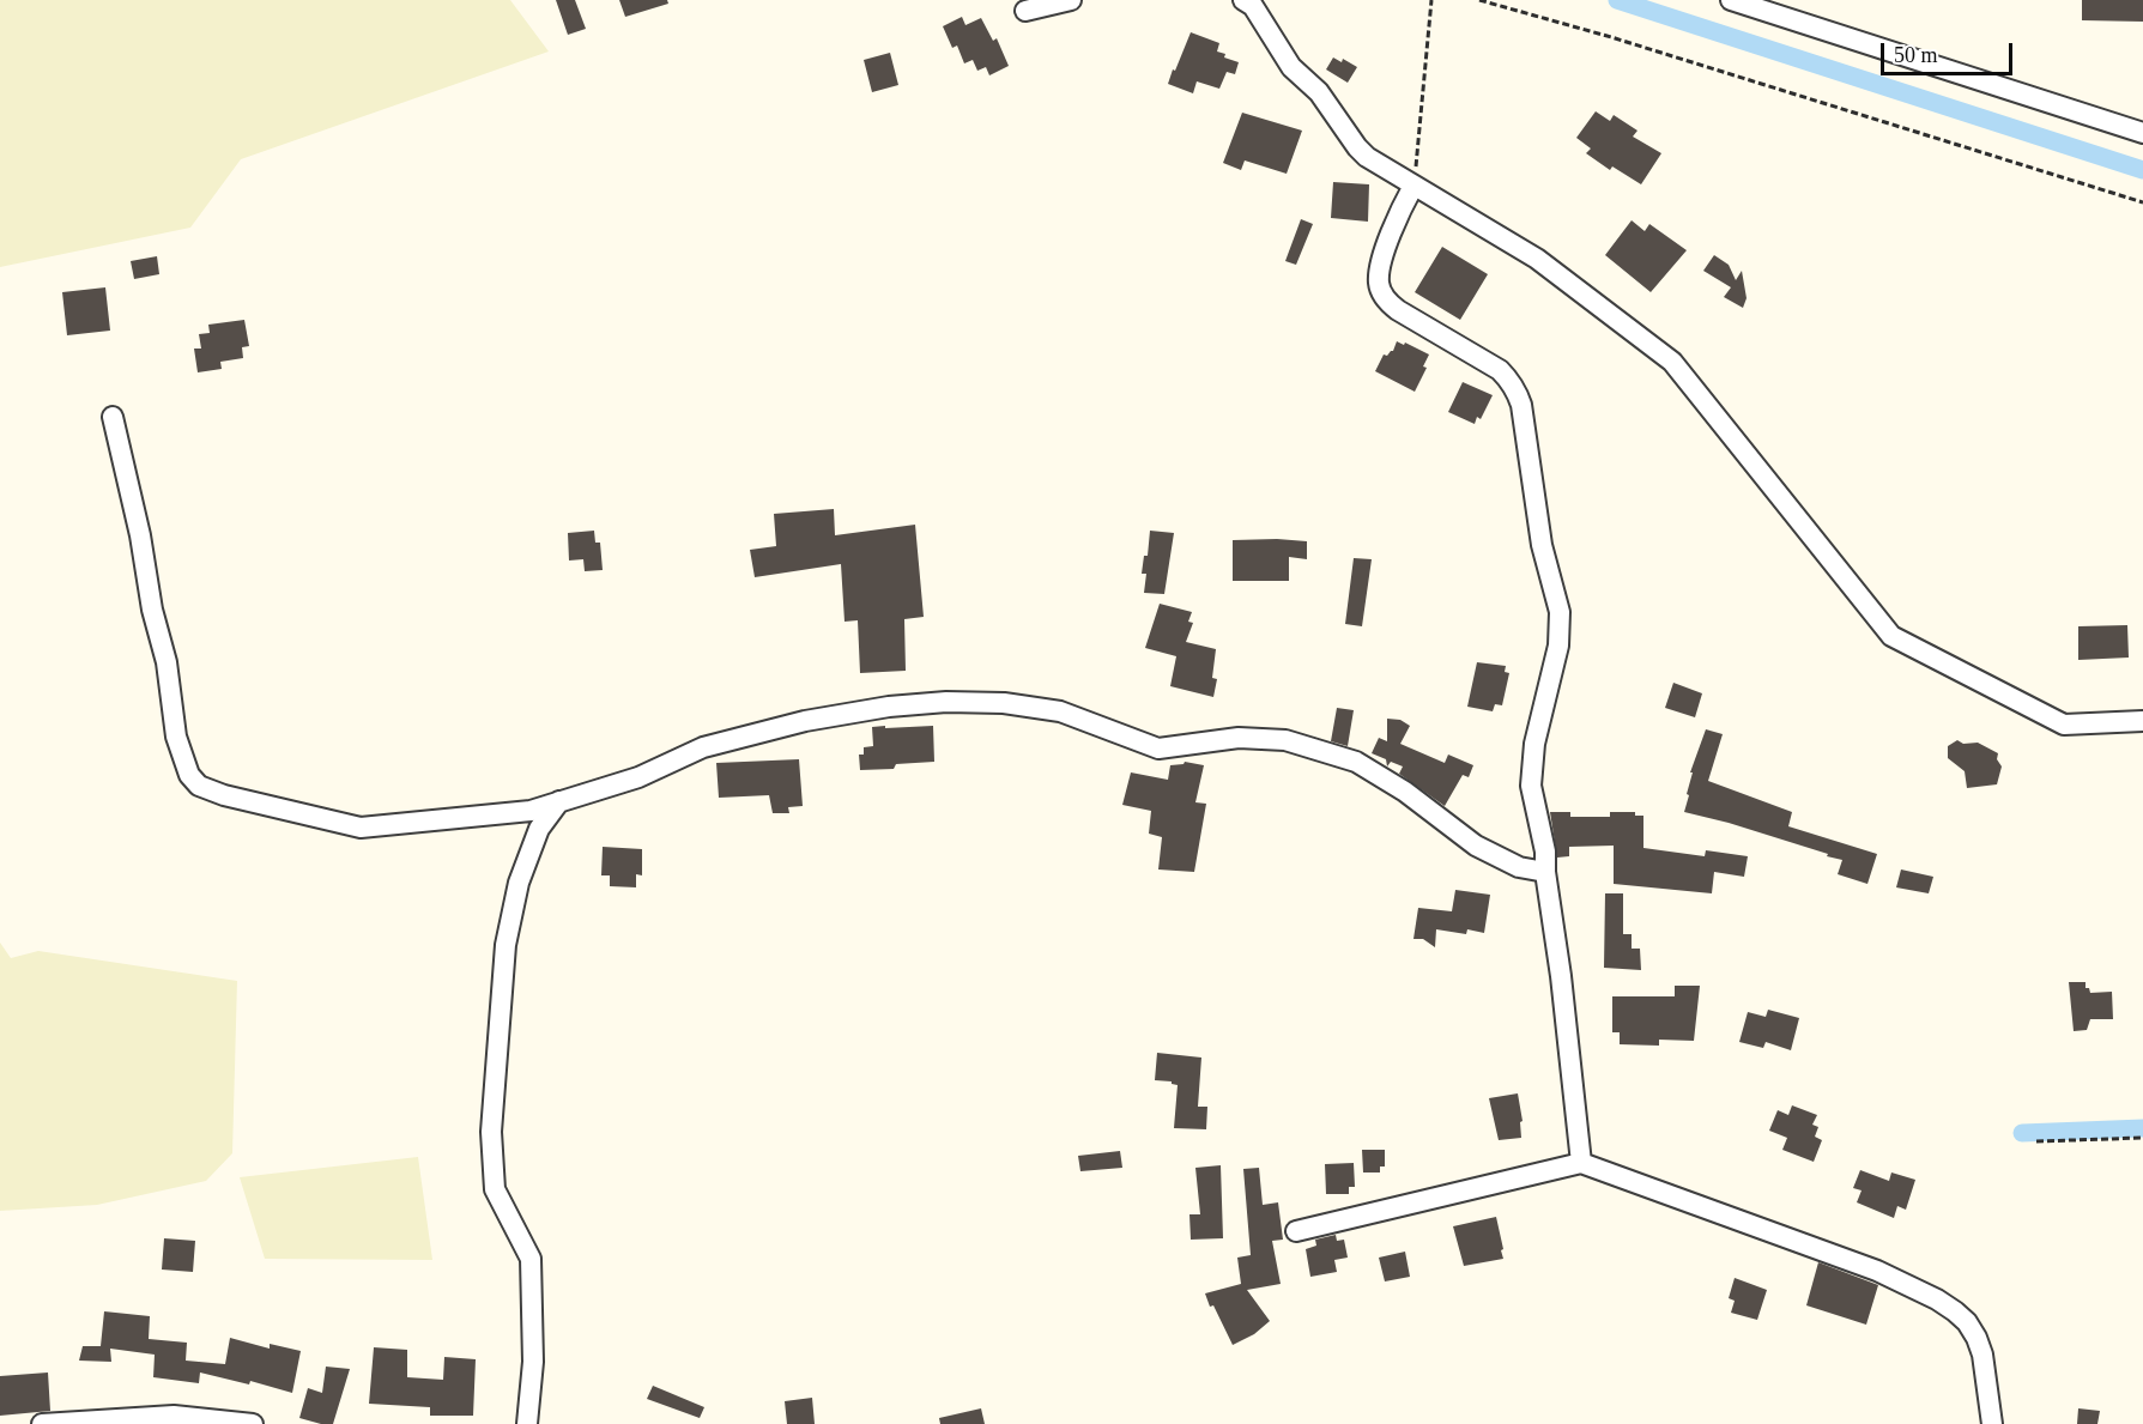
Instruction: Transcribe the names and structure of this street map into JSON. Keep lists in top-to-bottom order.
{
  "scale_bar": "50 m"
}
